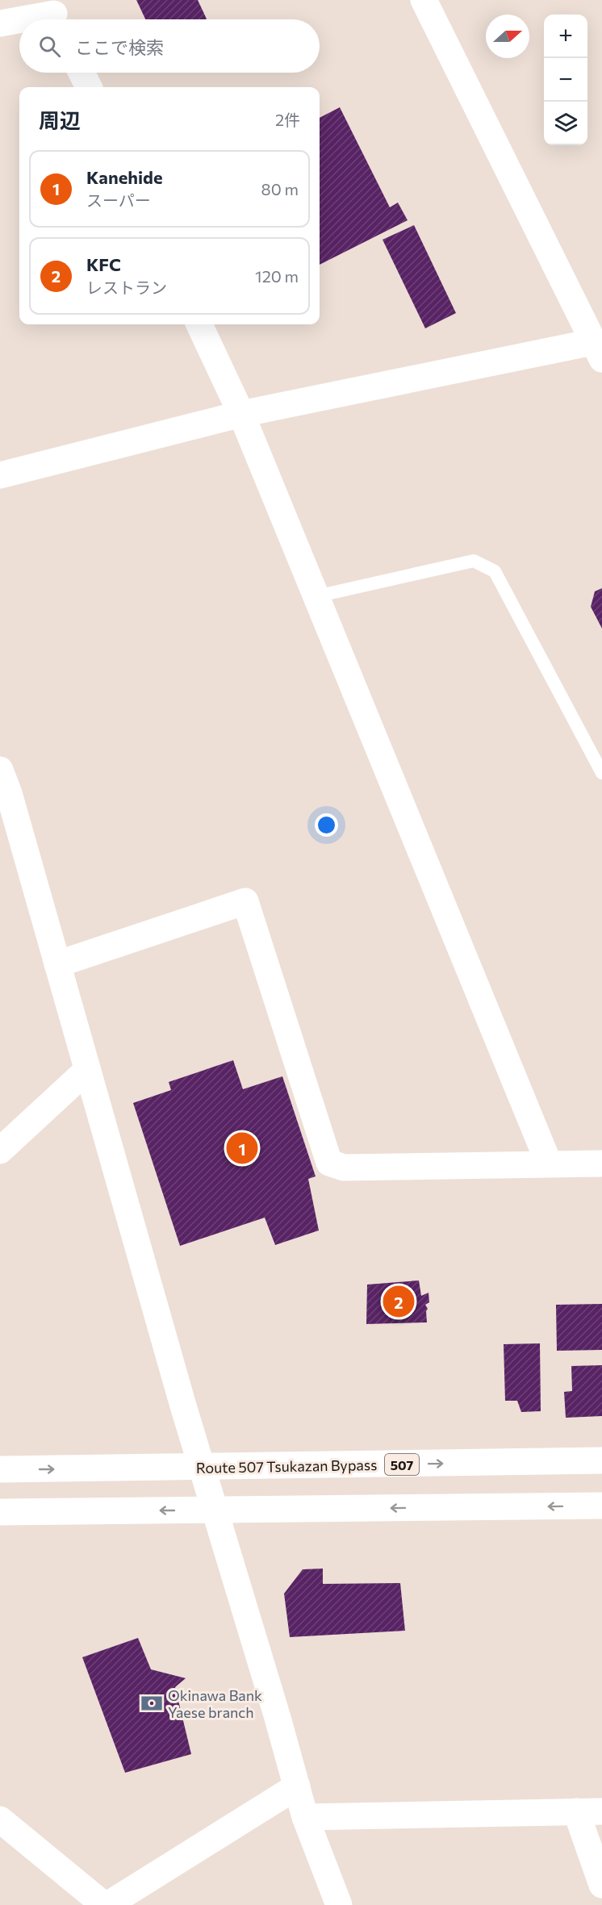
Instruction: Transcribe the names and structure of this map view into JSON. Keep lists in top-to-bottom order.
{
  "streets": {
    "main road": ["507", "Route 507 Tsukazan Bypass"]
  },
  "places": {
    "bank": ["Okinawa Bank Yaese branch"]
  },
  "north": "right",
  "page": {
    "map_buttons": ["+", "−"],
    "search": "ここで検索",
    "heading": ["周辺", "2件"],
    "list": [
      {
        "mark": "1",
        "name": "Kanehide",
        "note": "スーパー",
        "value": "80 m"
      },
      {
        "mark": "2",
        "name": "KFC",
        "note": "レストラン",
        "value": "120 m"
      }
    ],
    "pins": ["1", "2"]
  }
}
